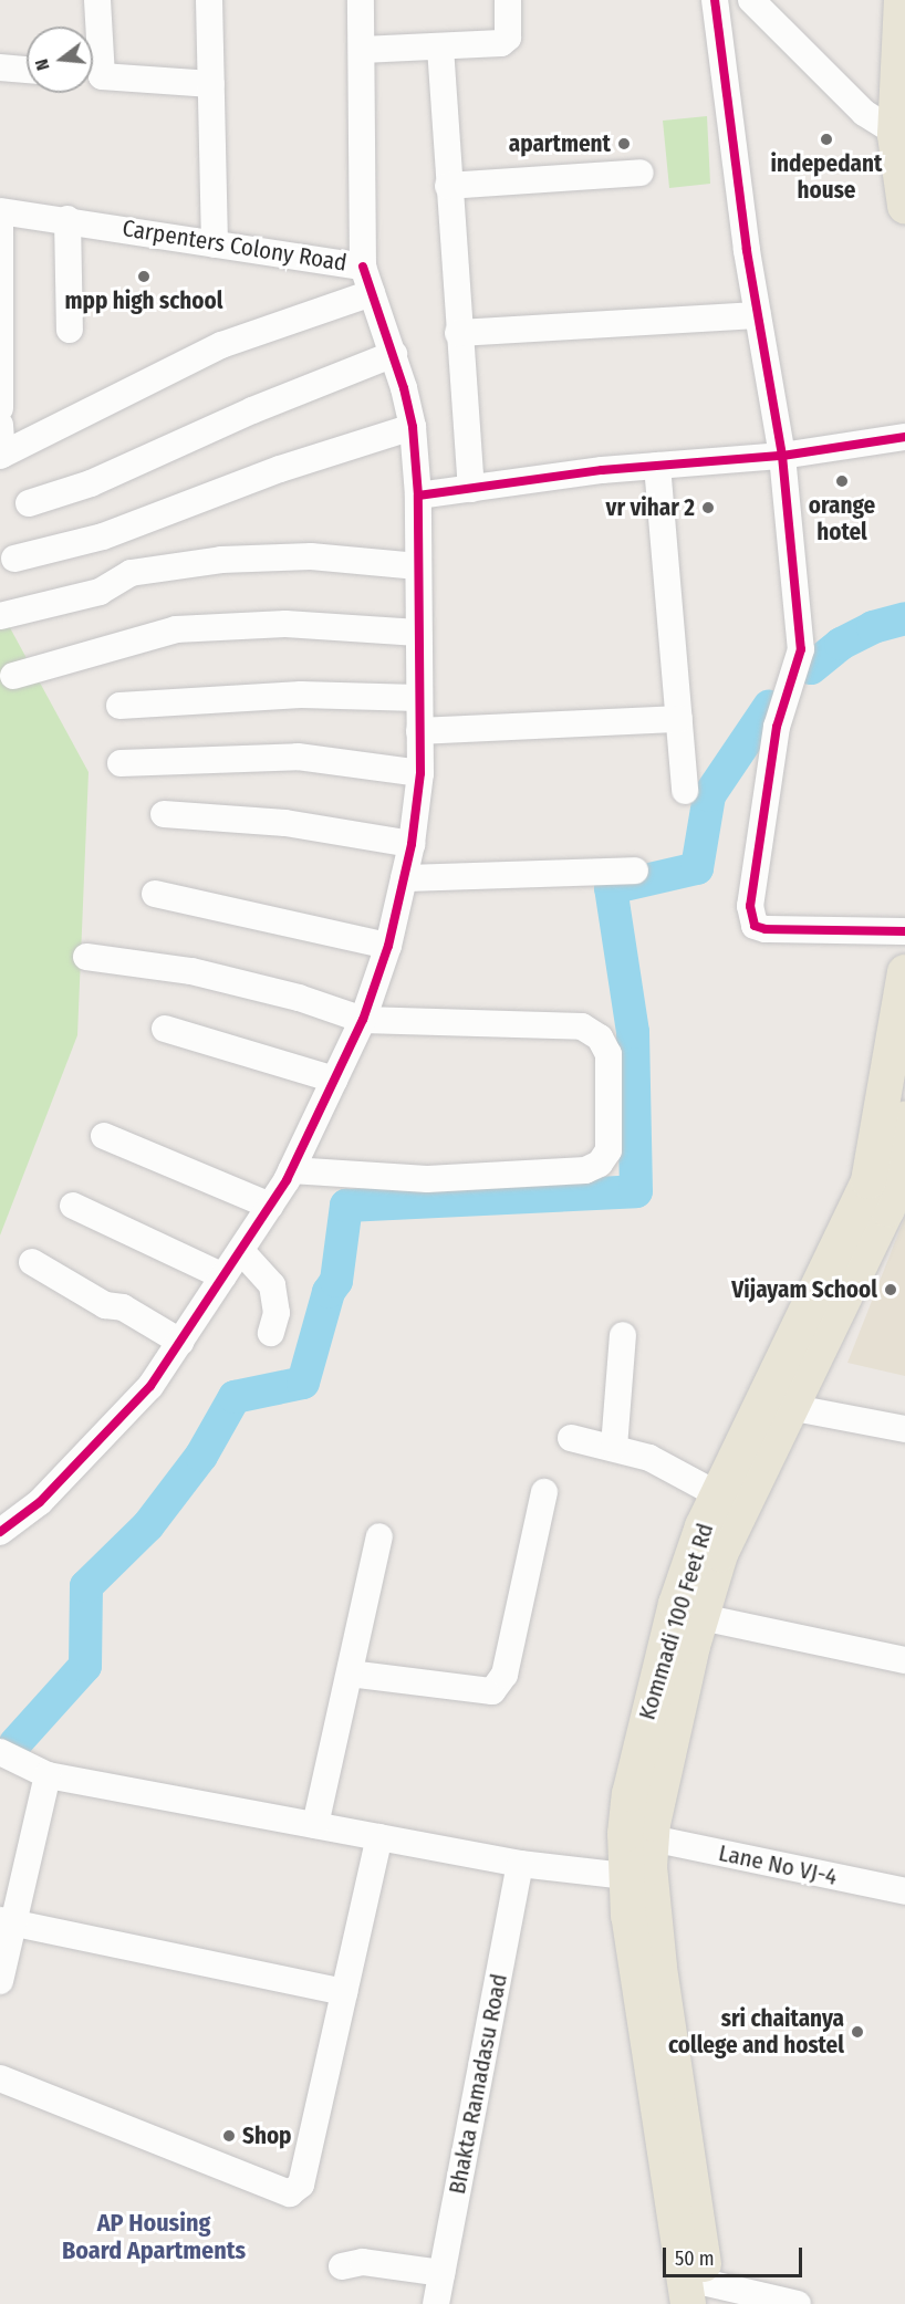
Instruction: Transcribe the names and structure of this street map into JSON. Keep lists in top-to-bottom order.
{
  "streets": {
    "main road": ["Kommadi 100 Feet Rd"],
    "street": ["Carpenters Colony Road", "Lane No VJ-4", "Bhakta Ramadasu Road"]
  },
  "crossings": [
    ["Kommadi 100 Feet Rd", "Lane No VJ-4"]
  ],
  "districts": ["AP Housing Board Apartments"],
  "places": [
    "indepedant house",
    "apartment",
    "mpp high school",
    "orange hotel",
    "vr vihar 2",
    "Vijayam School",
    "sri chaitanya college and hostel",
    "Shop"
  ],
  "scale_bar": "50 m",
  "north": "left"
}
